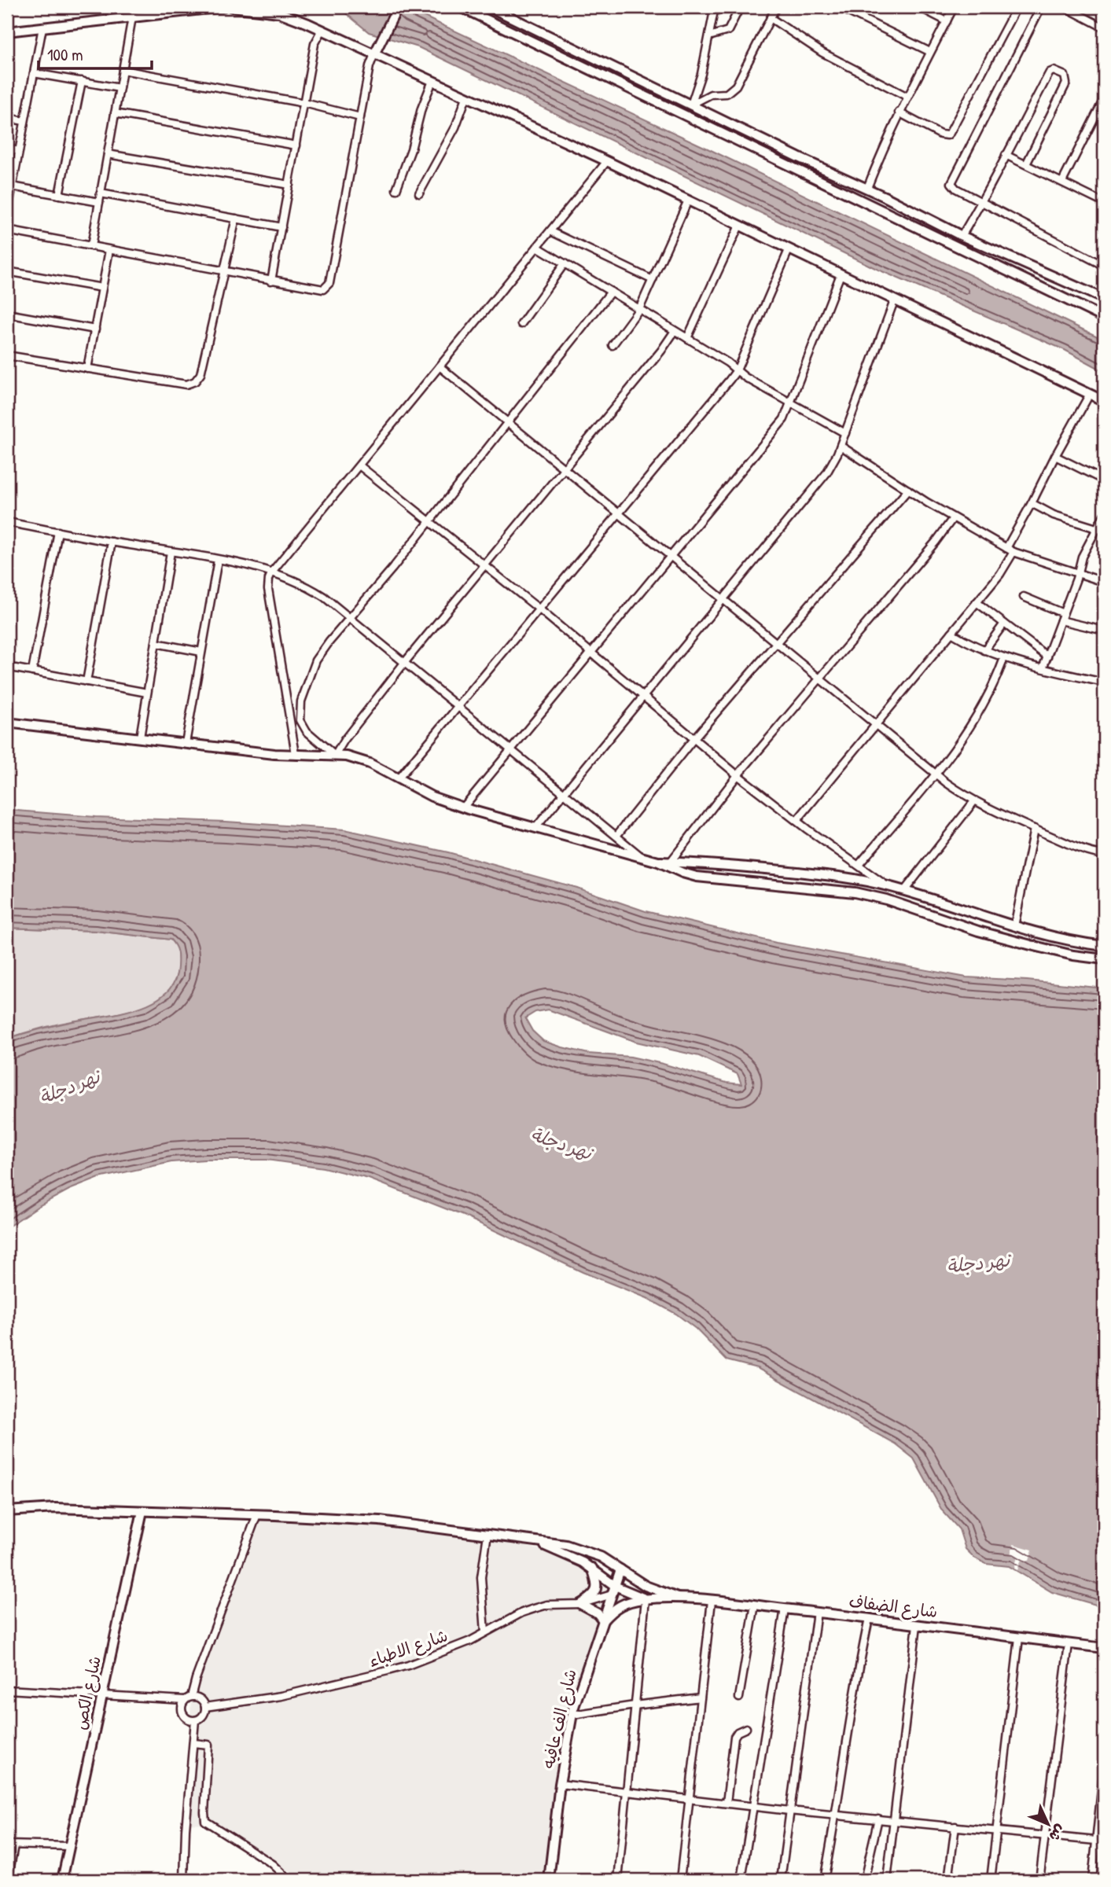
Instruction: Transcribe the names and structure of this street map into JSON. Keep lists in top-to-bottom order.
{
  "streets": {
    "street": [
      "شارع الضفاف",
      "شارع الاطباء",
      "شارع الكص",
      "شارع الف عافيه"
    ]
  },
  "crossings": [
    ["شارع الاطباء", "شارع الف عافيه"]
  ],
  "water": ["نهر دجلة"],
  "scale_bar": "100 m",
  "north": "bottom right"
}
